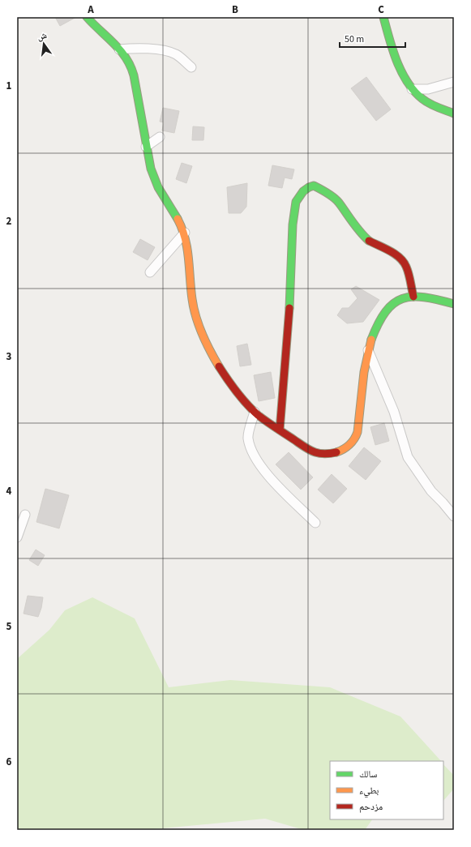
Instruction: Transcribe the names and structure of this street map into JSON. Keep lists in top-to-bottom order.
{
  "legend": ["سالك", "بطيء", "مزدحم"],
  "scale_bar": "50 m",
  "north": "top",
  "grid": {
    "columns": ["A", "B", "C"],
    "rows": [
      "1",
      "2",
      "3",
      "4",
      "5",
      "6"
    ]
  }
}
